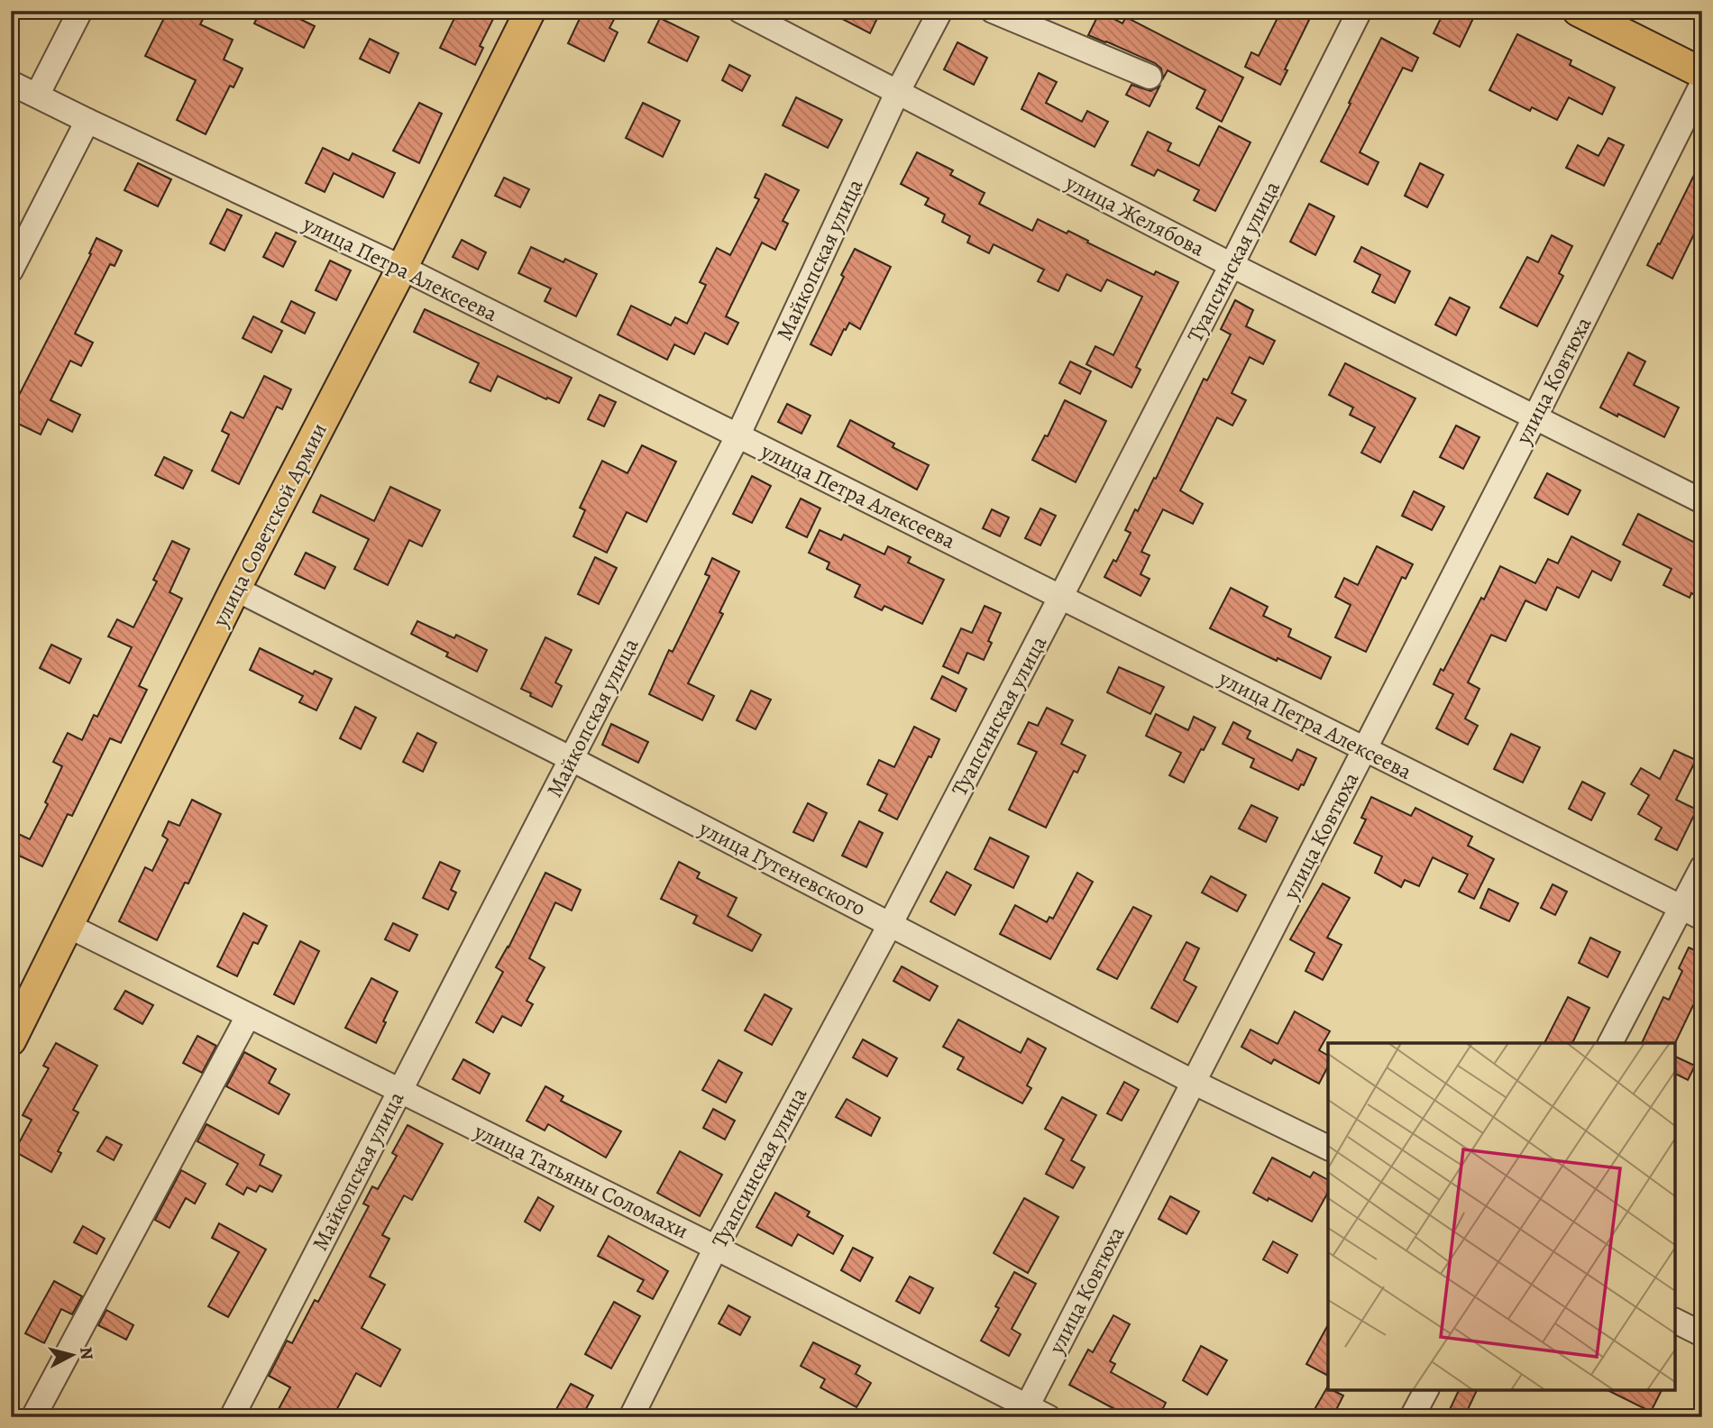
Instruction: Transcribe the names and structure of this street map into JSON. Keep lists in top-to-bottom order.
{
  "streets": {
    "main road": ["улица Советской Армии"],
    "street": [
      "улица Желябова",
      "Майкопская улица",
      "Туапсинская улица",
      "улица Петра Алексеева",
      "улица Ковтюха",
      "улица Гутеневского",
      "улица Татьяны Соломахи"
    ]
  },
  "crossings": [
    ["улица Желябова", "Майкопская улица"],
    ["улица Желябова", "Туапсинская улица"],
    ["улица Желябова", "улица Ковтюха"],
    ["Майкопская улица", "улица Петра Алексеева"],
    ["Майкопская улица", "улица Гутеневского"],
    ["Майкопская улица", "улица Татьяны Соломахи"],
    ["Туапсинская улица", "улица Петра Алексеева"],
    ["Туапсинская улица", "улица Гутеневского"],
    ["Туапсинская улица", "улица Татьяны Соломахи"],
    ["улица Петра Алексеева", "улица Ковтюха"],
    ["улица Петра Алексеева", "улица Советской Армии"],
    ["улица Ковтюха", "улица Гутеневского"],
    ["улица Ковтюха", "улица Татьяны Соломахи"],
    ["улица Советской Армии", "улица Гутеневского"],
    ["улица Советской Армии", "улица Татьяны Соломахи"]
  ],
  "north": "right"
}
